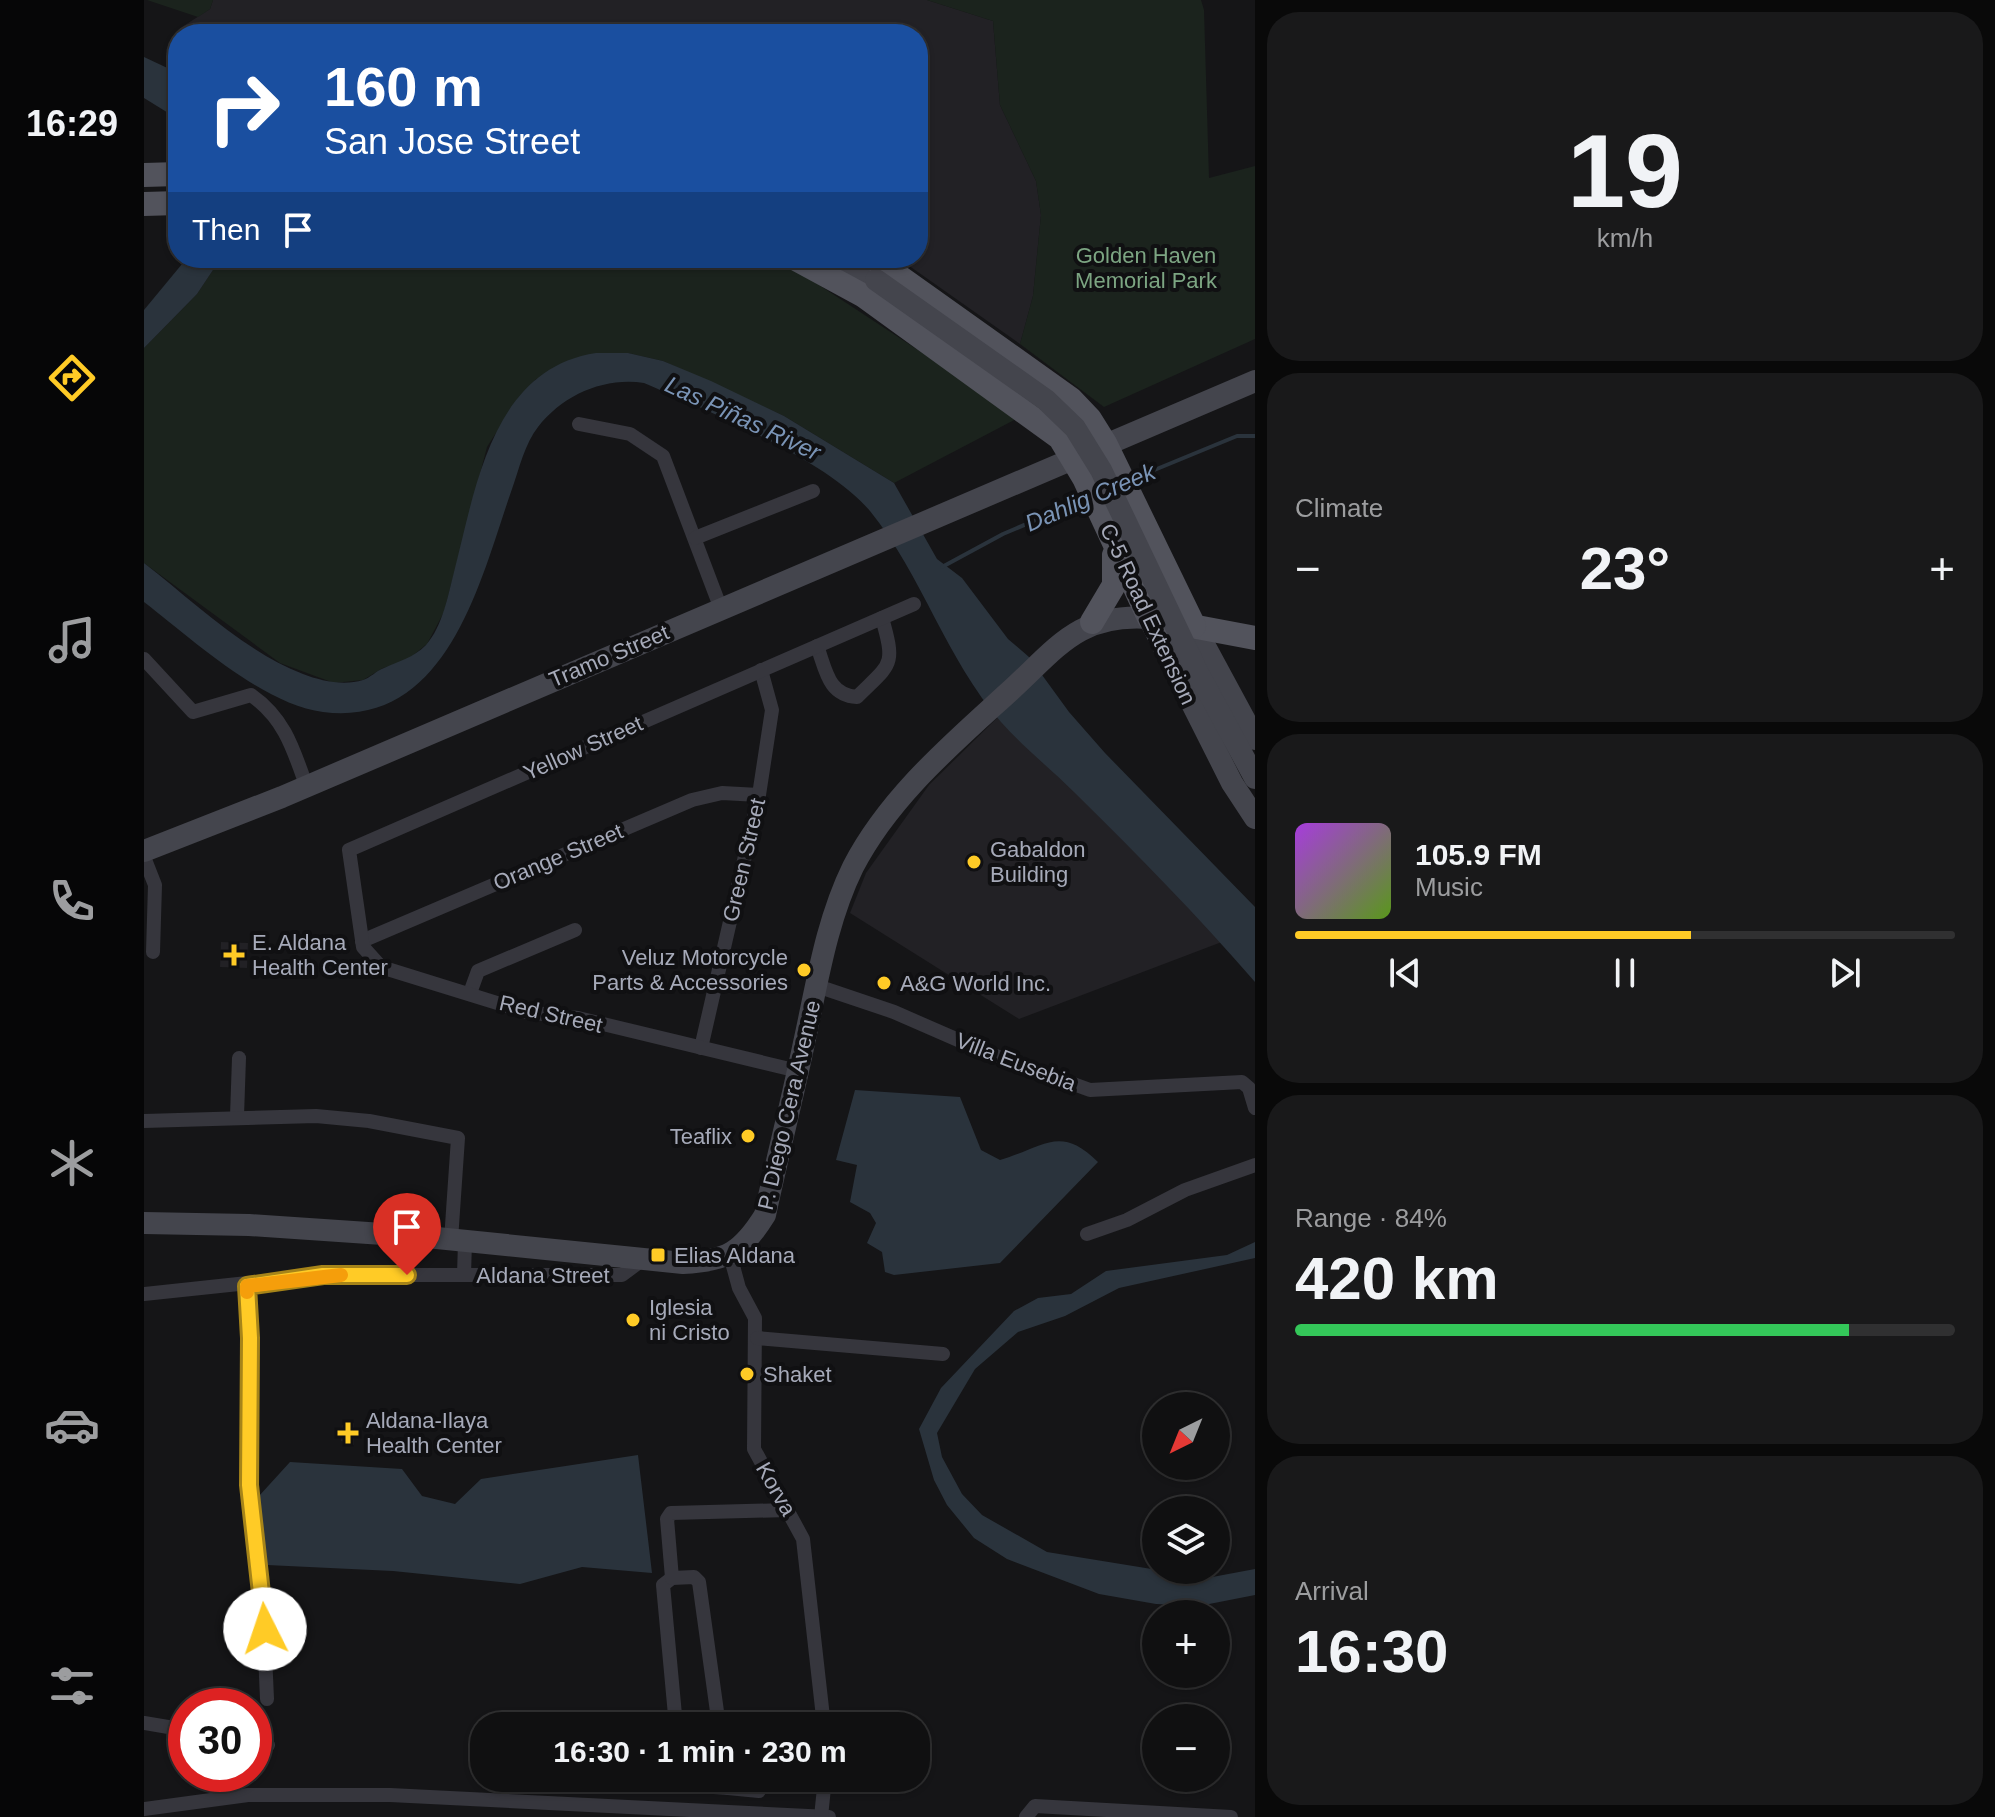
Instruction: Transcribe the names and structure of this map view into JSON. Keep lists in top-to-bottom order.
{
  "streets": {
    "main road": ["C-5 Road Extension", "Tramo Street", "P. Diego Cera Avenue"],
    "street": [
      "Yellow Street",
      "Orange Street",
      "Green Street",
      "Red Street",
      "Villa Eusebia",
      "Aldana Street",
      "Korva"
    ]
  },
  "crossings": [
    ["C-5 Road Extension", "Tramo Street"],
    ["Yellow Street", "Orange Street"],
    ["Yellow Street", "Green Street"],
    ["Yellow Street", "Red Street"],
    ["Orange Street", "Green Street"],
    ["Orange Street", "Red Street"],
    ["Green Street", "Red Street"],
    ["Red Street", "P. Diego Cera Avenue"],
    ["Villa Eusebia", "P. Diego Cera Avenue"],
    ["P. Diego Cera Avenue", "Korva"]
  ],
  "water": ["Las Piñas River", "Dahlig Creek"],
  "parks": ["Golden Haven Memorial Park"],
  "places": {
    "other": [
      "Gabaldon Building",
      "Veluz Motorcycle Parts & Accessories",
      "A&G World Inc.",
      "Teaflix",
      "Iglesia ni Cristo",
      "Shaket"
    ],
    "health": ["E. Aldana Health Center", "Aldana-Ilaya Health Center"],
    "transit": ["Elias Aldana"]
  },
  "north": "bottom left",
  "page": {
    "tabs": "16:29",
    "tile": [
      ["19", "km/h"],
      "Climate",
      ["Range · 84%", "420 km"],
      ["Arrival", "16:30"]
    ],
    "turn": ["160 m", "San Jose Street"],
    "then": "Then",
    "heat": ["−", "23°", "+"],
    "song": ["105.9 FM", "Music"],
    "map_buttons": ["+", "−"],
    "limit": "30",
    "trip": "16:30 · 1 min · 230 m"
  }
}
